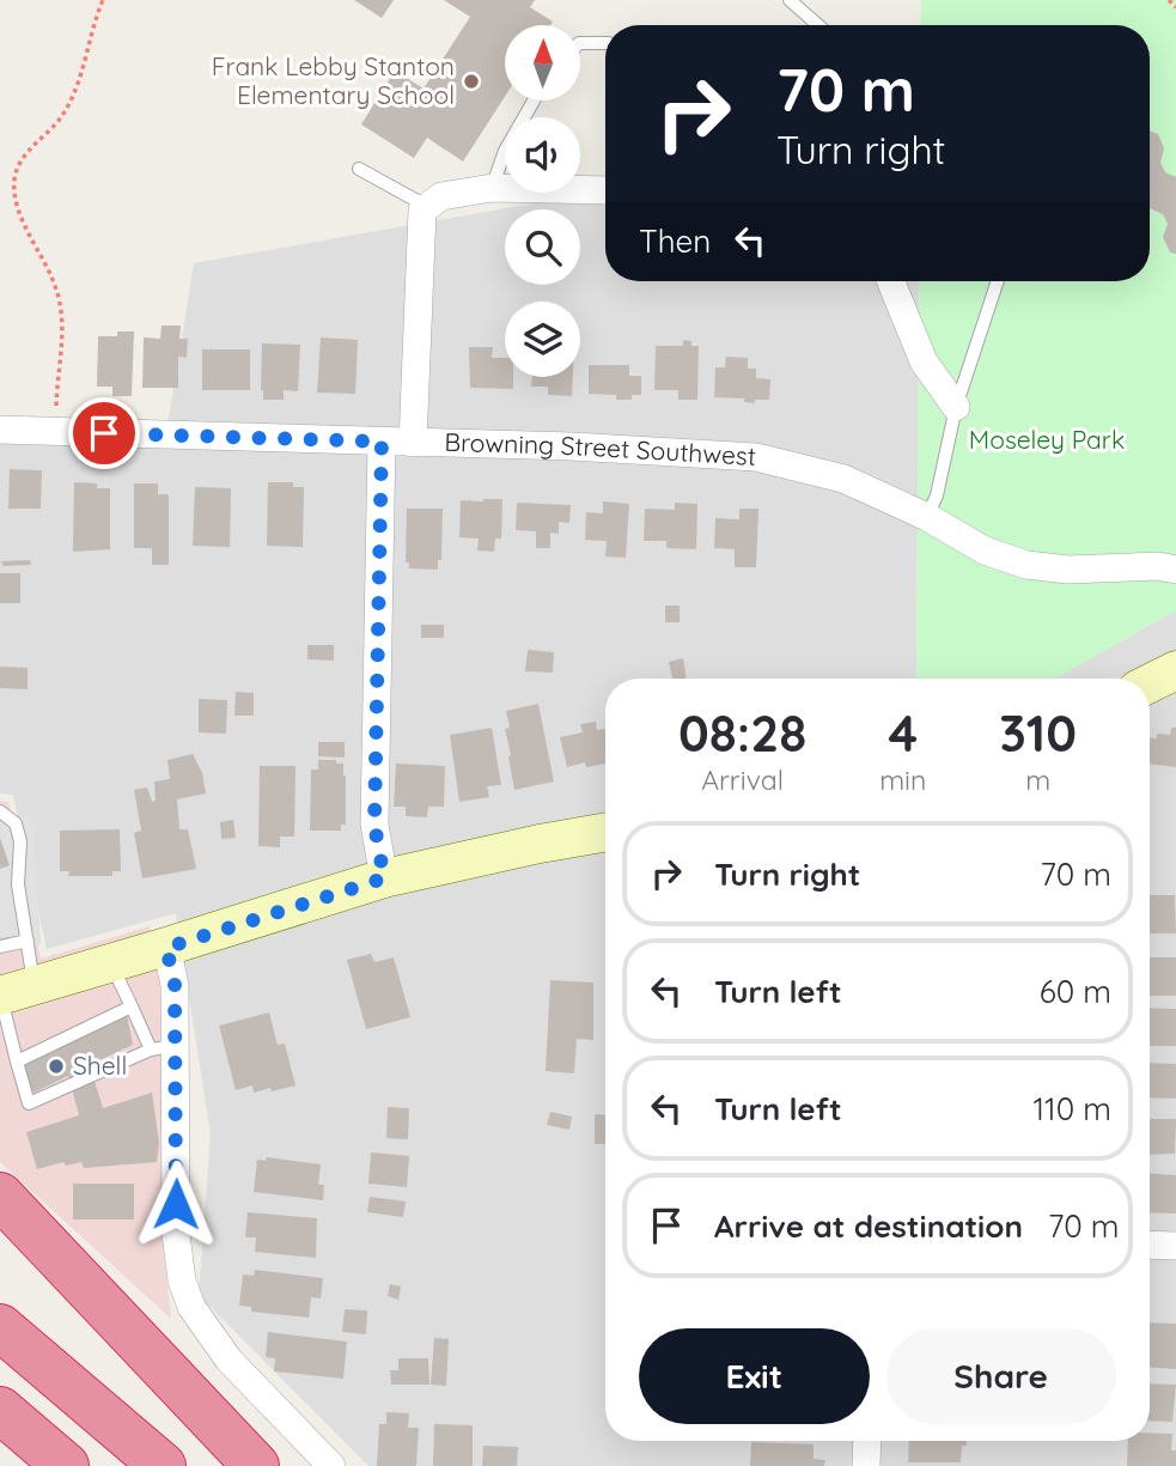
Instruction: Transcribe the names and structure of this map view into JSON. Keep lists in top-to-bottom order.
{
  "streets": {
    "street": ["Browning Street Southwest"]
  },
  "parks": ["Moseley Park"],
  "places": ["Frank Lebby Stanton Elementary School", "Shell"],
  "north": "top",
  "page": {
    "turn": ["70 m", "Turn right"],
    "then": "Then",
    "eta": [
      "08:28",
      "Arrival",
      "4",
      "min",
      "310",
      "m"
    ],
    "list": [
      {
        "name": "Turn right",
        "value": "70 m"
      },
      {
        "name": "Turn left",
        "value": "60 m"
      },
      {
        "name": "Turn left",
        "value": "110 m"
      },
      {
        "name": "Arrive at destination",
        "value": "70 m"
      }
    ],
    "buttons": ["Exit", "Share"]
  }
}
